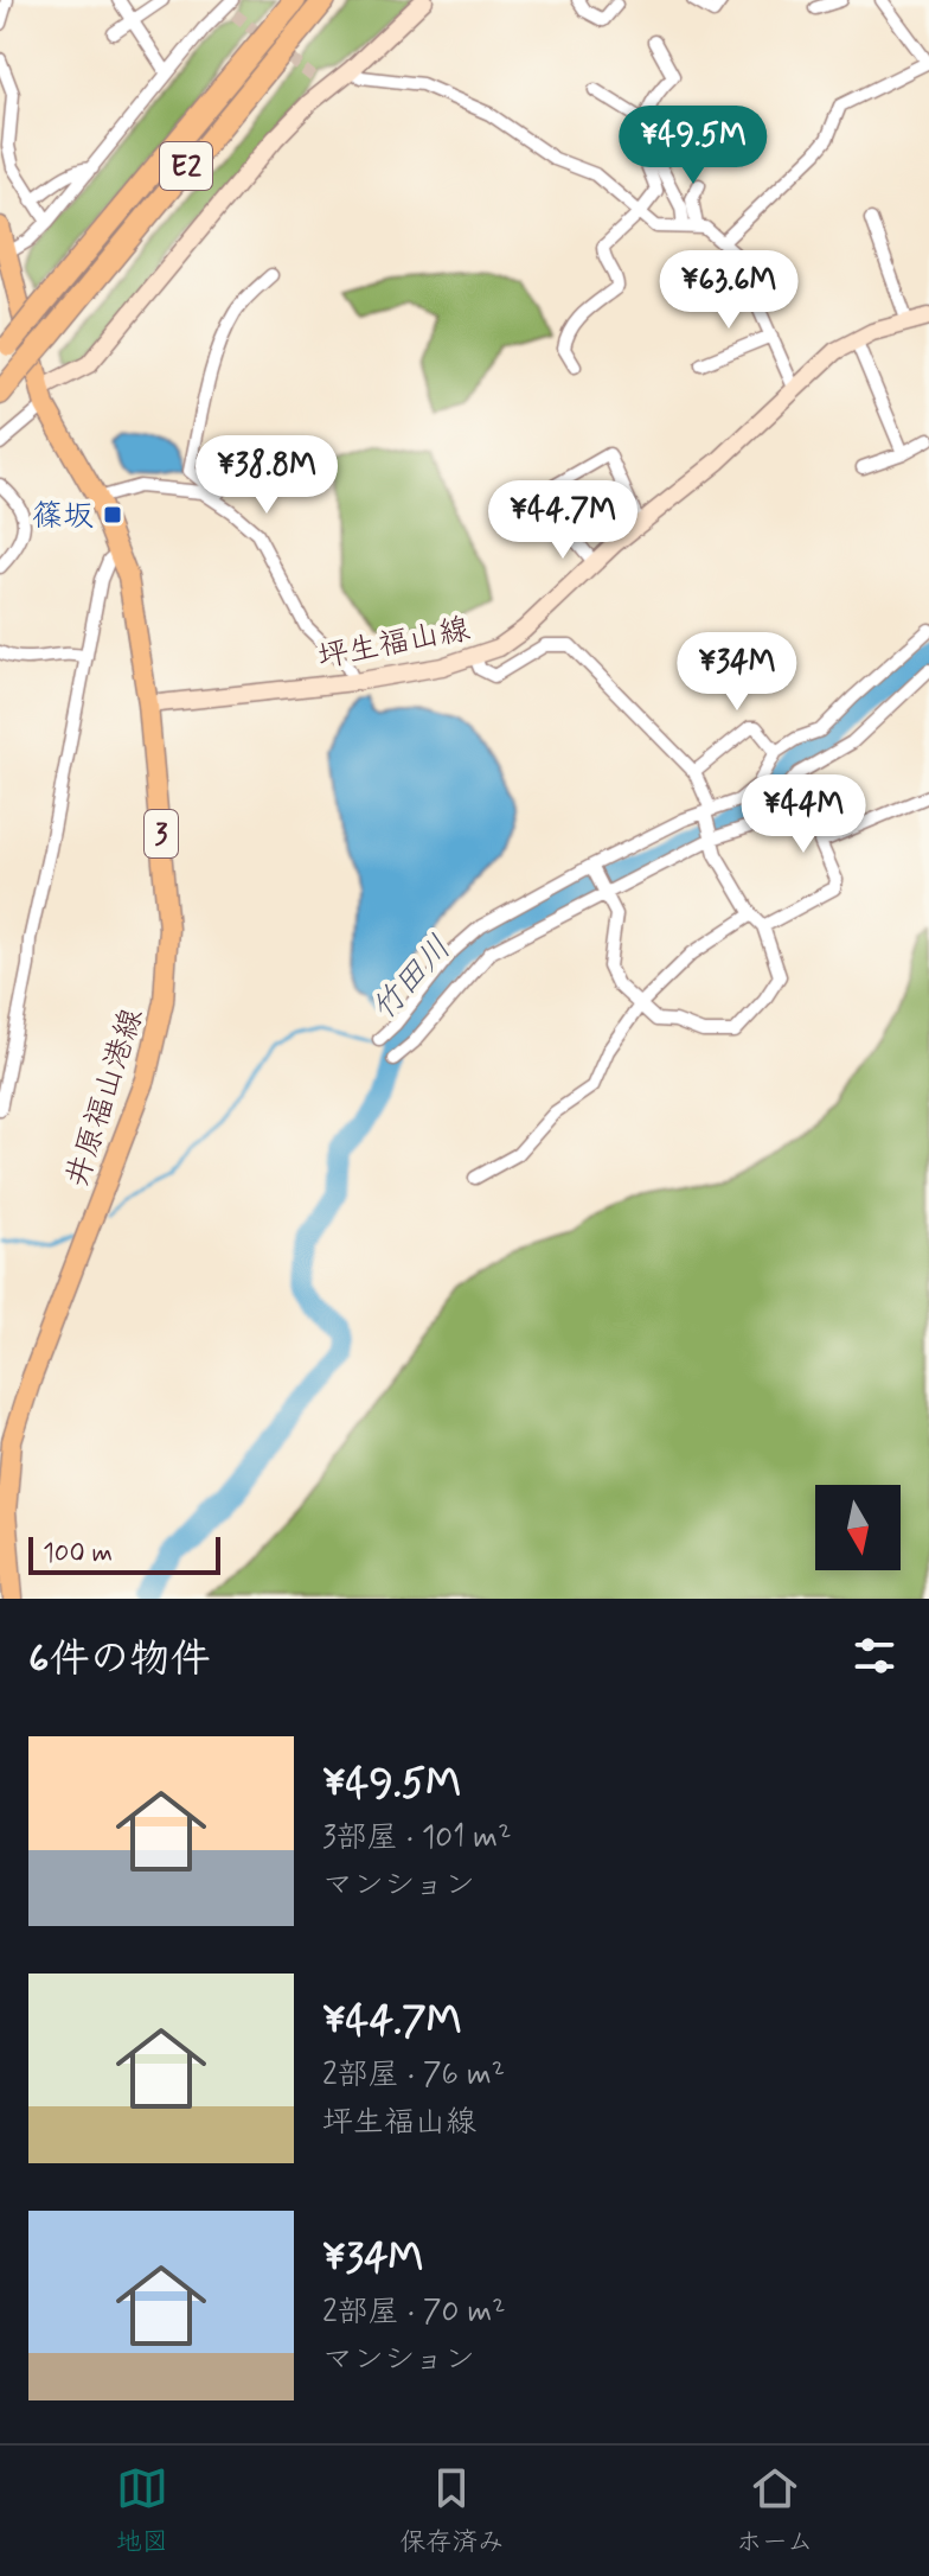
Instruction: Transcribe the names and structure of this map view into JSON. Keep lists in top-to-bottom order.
{
  "streets": {
    "highway": ["E2"],
    "main road": ["坪生福山線", "3", "井原福山港線"]
  },
  "crossings": [
    ["坪生福山線", "井原福山港線"]
  ],
  "water": ["竹田川"],
  "places": {
    "transit": ["篠坂"]
  },
  "scale_bar": "100 m",
  "north": "bottom",
  "page": {
    "price": [
      "¥49.5M",
      "¥63.6M",
      "¥38.8M",
      "¥44.7M",
      "¥34M",
      "¥44M"
    ],
    "scale": "100 m",
    "heading": "6件の物件",
    "list": [
      {
        "name": "¥49.5M",
        "note": "3部屋 · 101 m² · マンション"
      },
      {
        "name": "¥44.7M",
        "note": "2部屋 · 76 m² · 坪生福山線"
      },
      {
        "name": "¥34M",
        "note": "2部屋 · 70 m² · マンション"
      }
    ],
    "tabs": ["地図", "保存済み", "ホーム"]
  }
}
